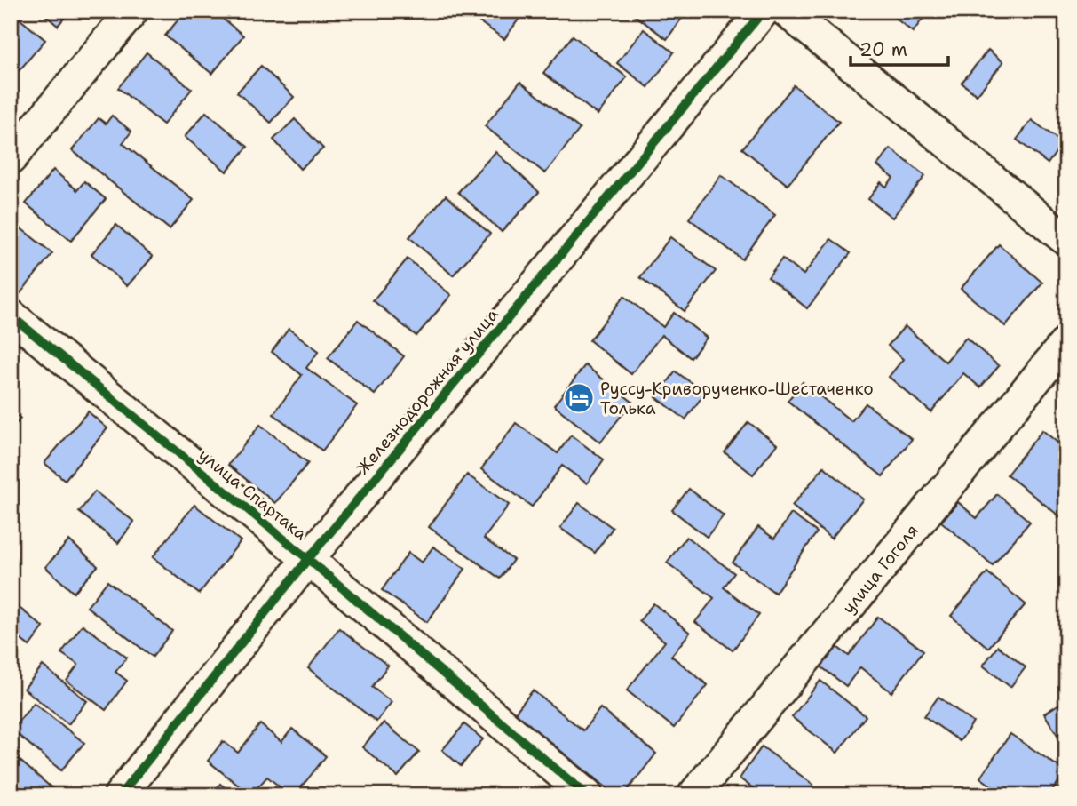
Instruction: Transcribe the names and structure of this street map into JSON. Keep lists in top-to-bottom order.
{
  "streets": {
    "street": ["Железнодорожная улица", "улица Спартака", "улица Гоголя"]
  },
  "crossings": [
    ["Железнодорожная улица", "улица Спартака"]
  ],
  "places": {
    "hotel": ["Руссу-Криворученко-Шестаченко Толька"]
  },
  "scale_bar": "20 m"
}
